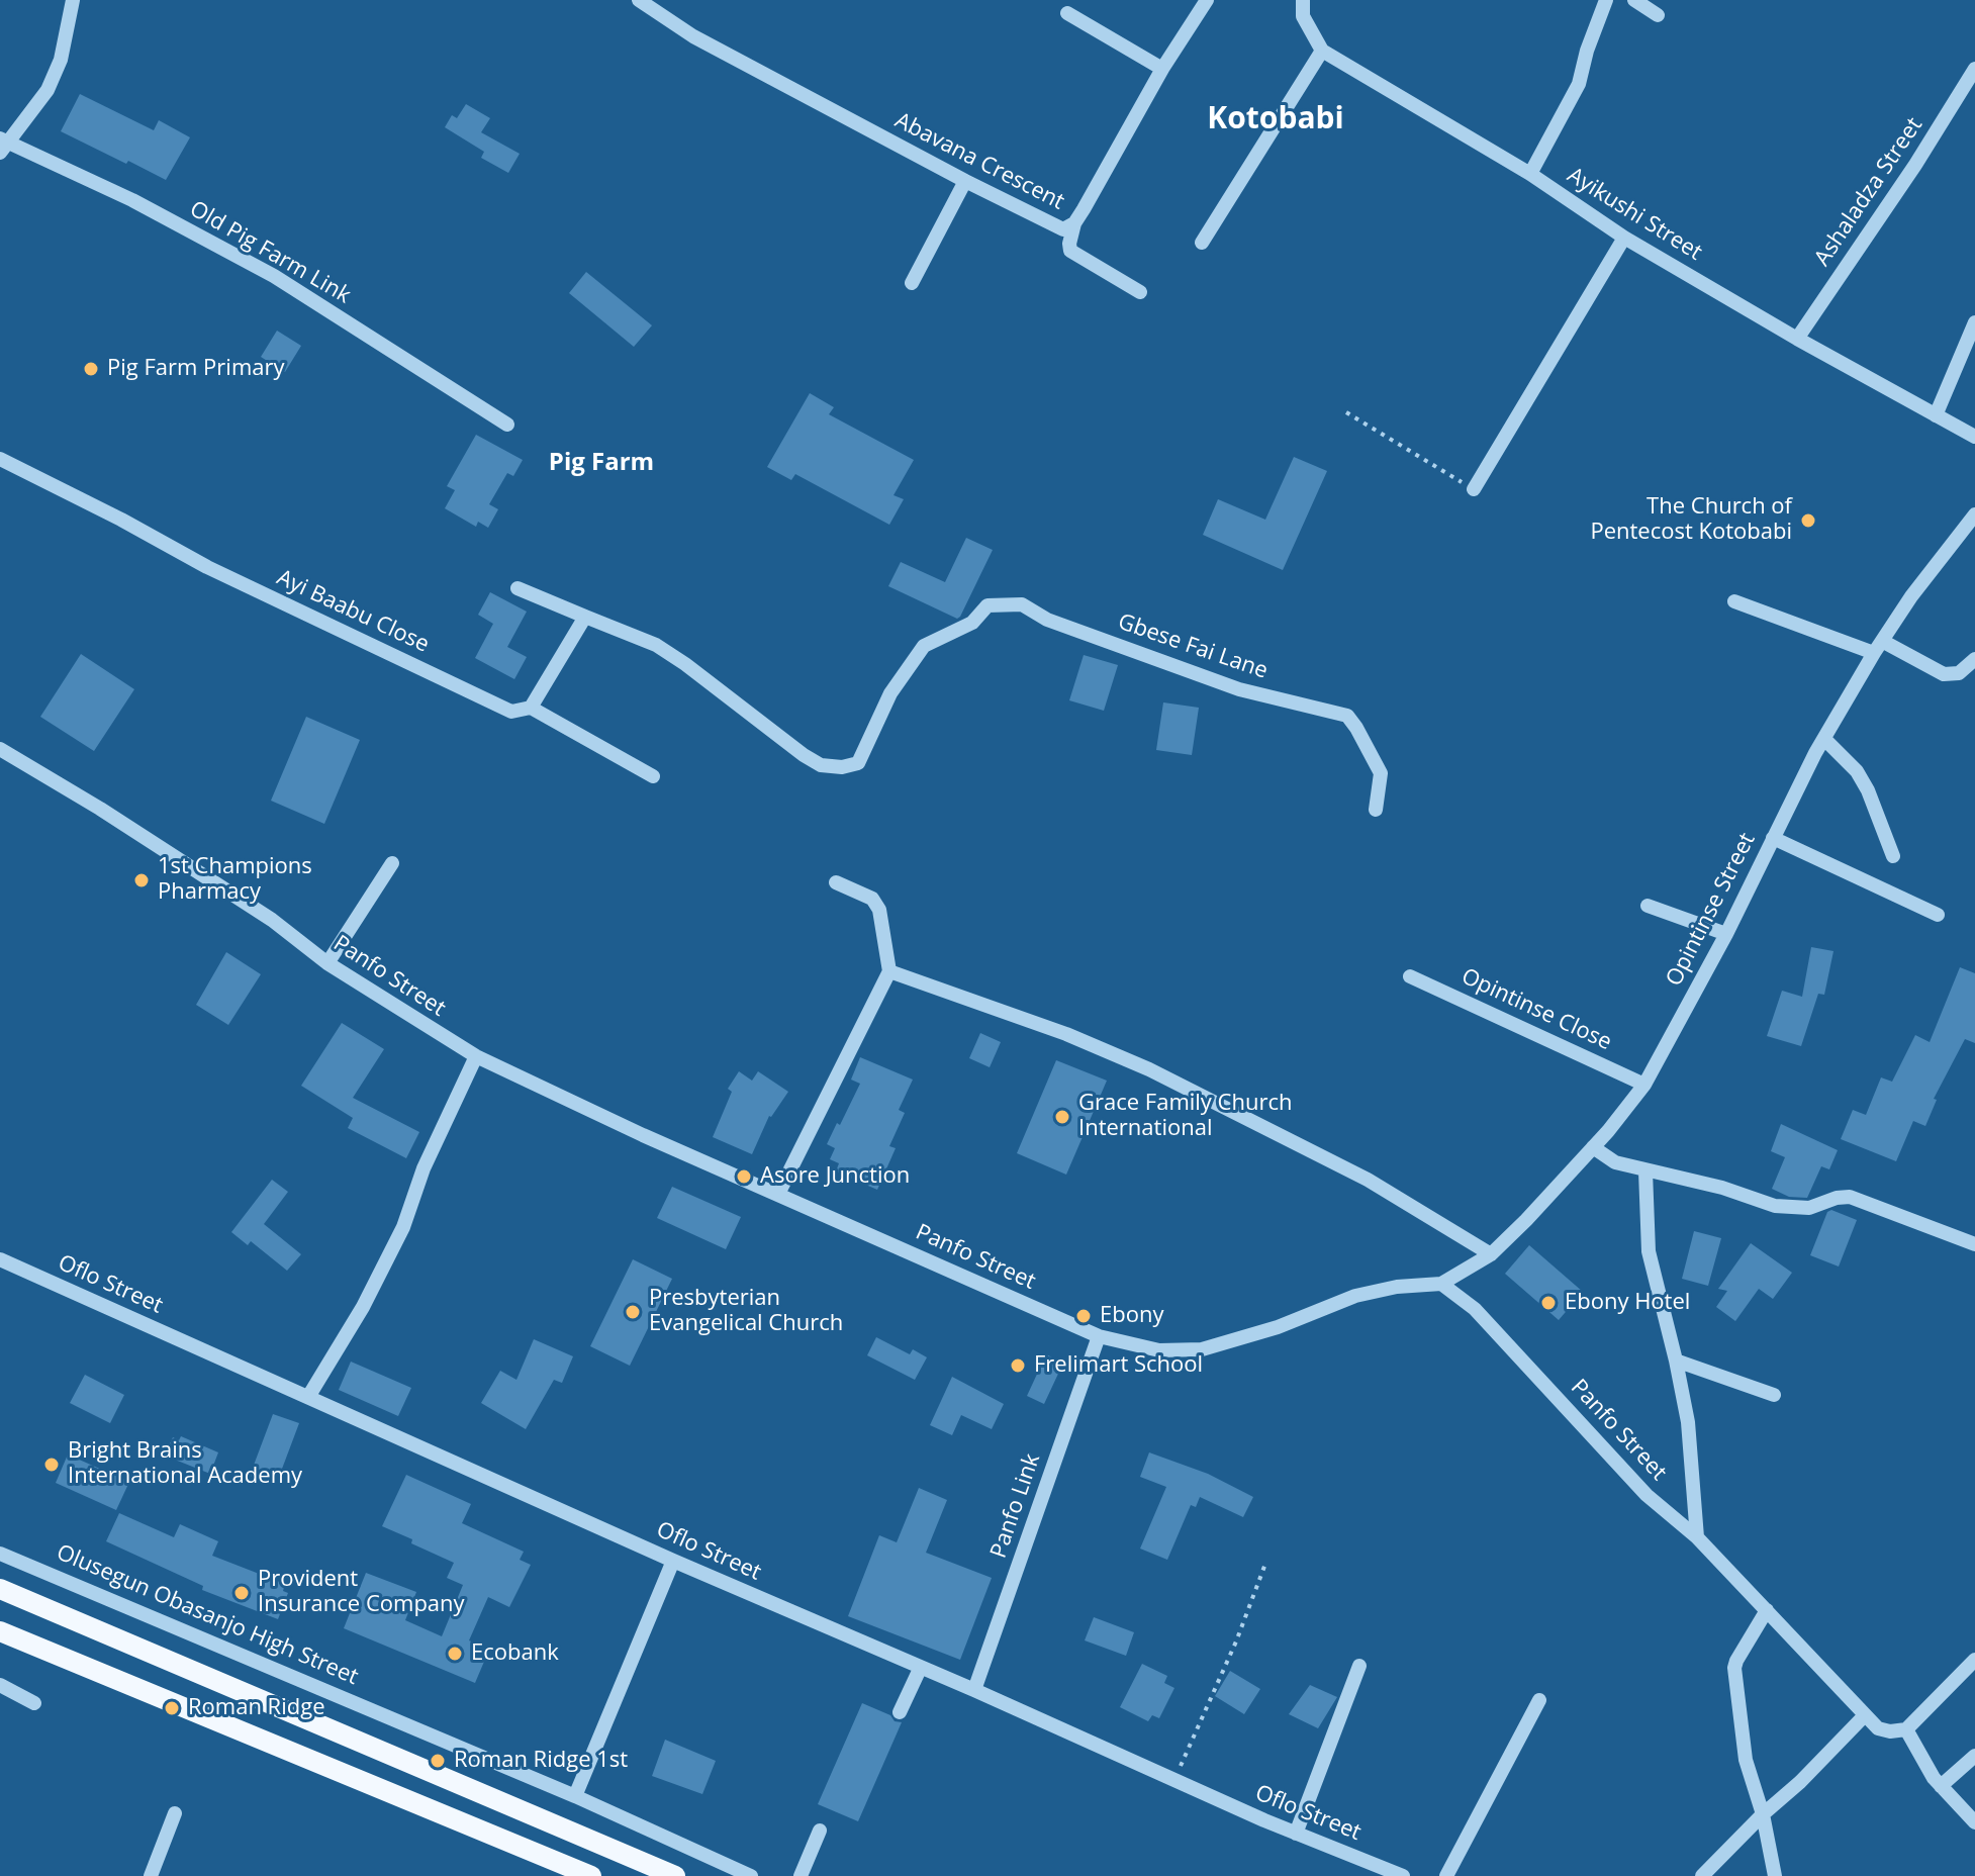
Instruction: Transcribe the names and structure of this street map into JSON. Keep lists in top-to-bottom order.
{
  "streets": {
    "street": [
      "Abavana Crescent",
      "Ashaladza Street",
      "Ayikushi Street",
      "Old Pig Farm Link",
      "Ayi Baabu Close",
      "Gbese Fai Lane",
      "Opintinse Street",
      "Panfo Street",
      "Opintinse Close",
      "Oflo Street",
      "Panfo Link",
      "Olusegun Obasanjo High Street"
    ]
  },
  "crossings": [
    ["Ashaladza Street", "Ayikushi Street"],
    ["Opintinse Street", "Panfo Street"],
    ["Opintinse Street", "Opintinse Close"],
    ["Panfo Street", "Panfo Link"],
    ["Oflo Street", "Panfo Link"]
  ],
  "districts": ["Kotobabi", "Pig Farm"],
  "places": [
    "Pig Farm Primary",
    "The Church of Pentecost Kotobabi",
    "1st Champions Pharmacy",
    "Grace Family Church International",
    "Asore Junction",
    "Ebony Hotel",
    "Presbyterian Evangelical Church",
    "Ebony",
    "Frelimart School",
    "Bright Brains International Academy",
    "Provident Insurance Company",
    "Ecobank",
    "Roman Ridge",
    "Roman Ridge 1st"
  ]
}
